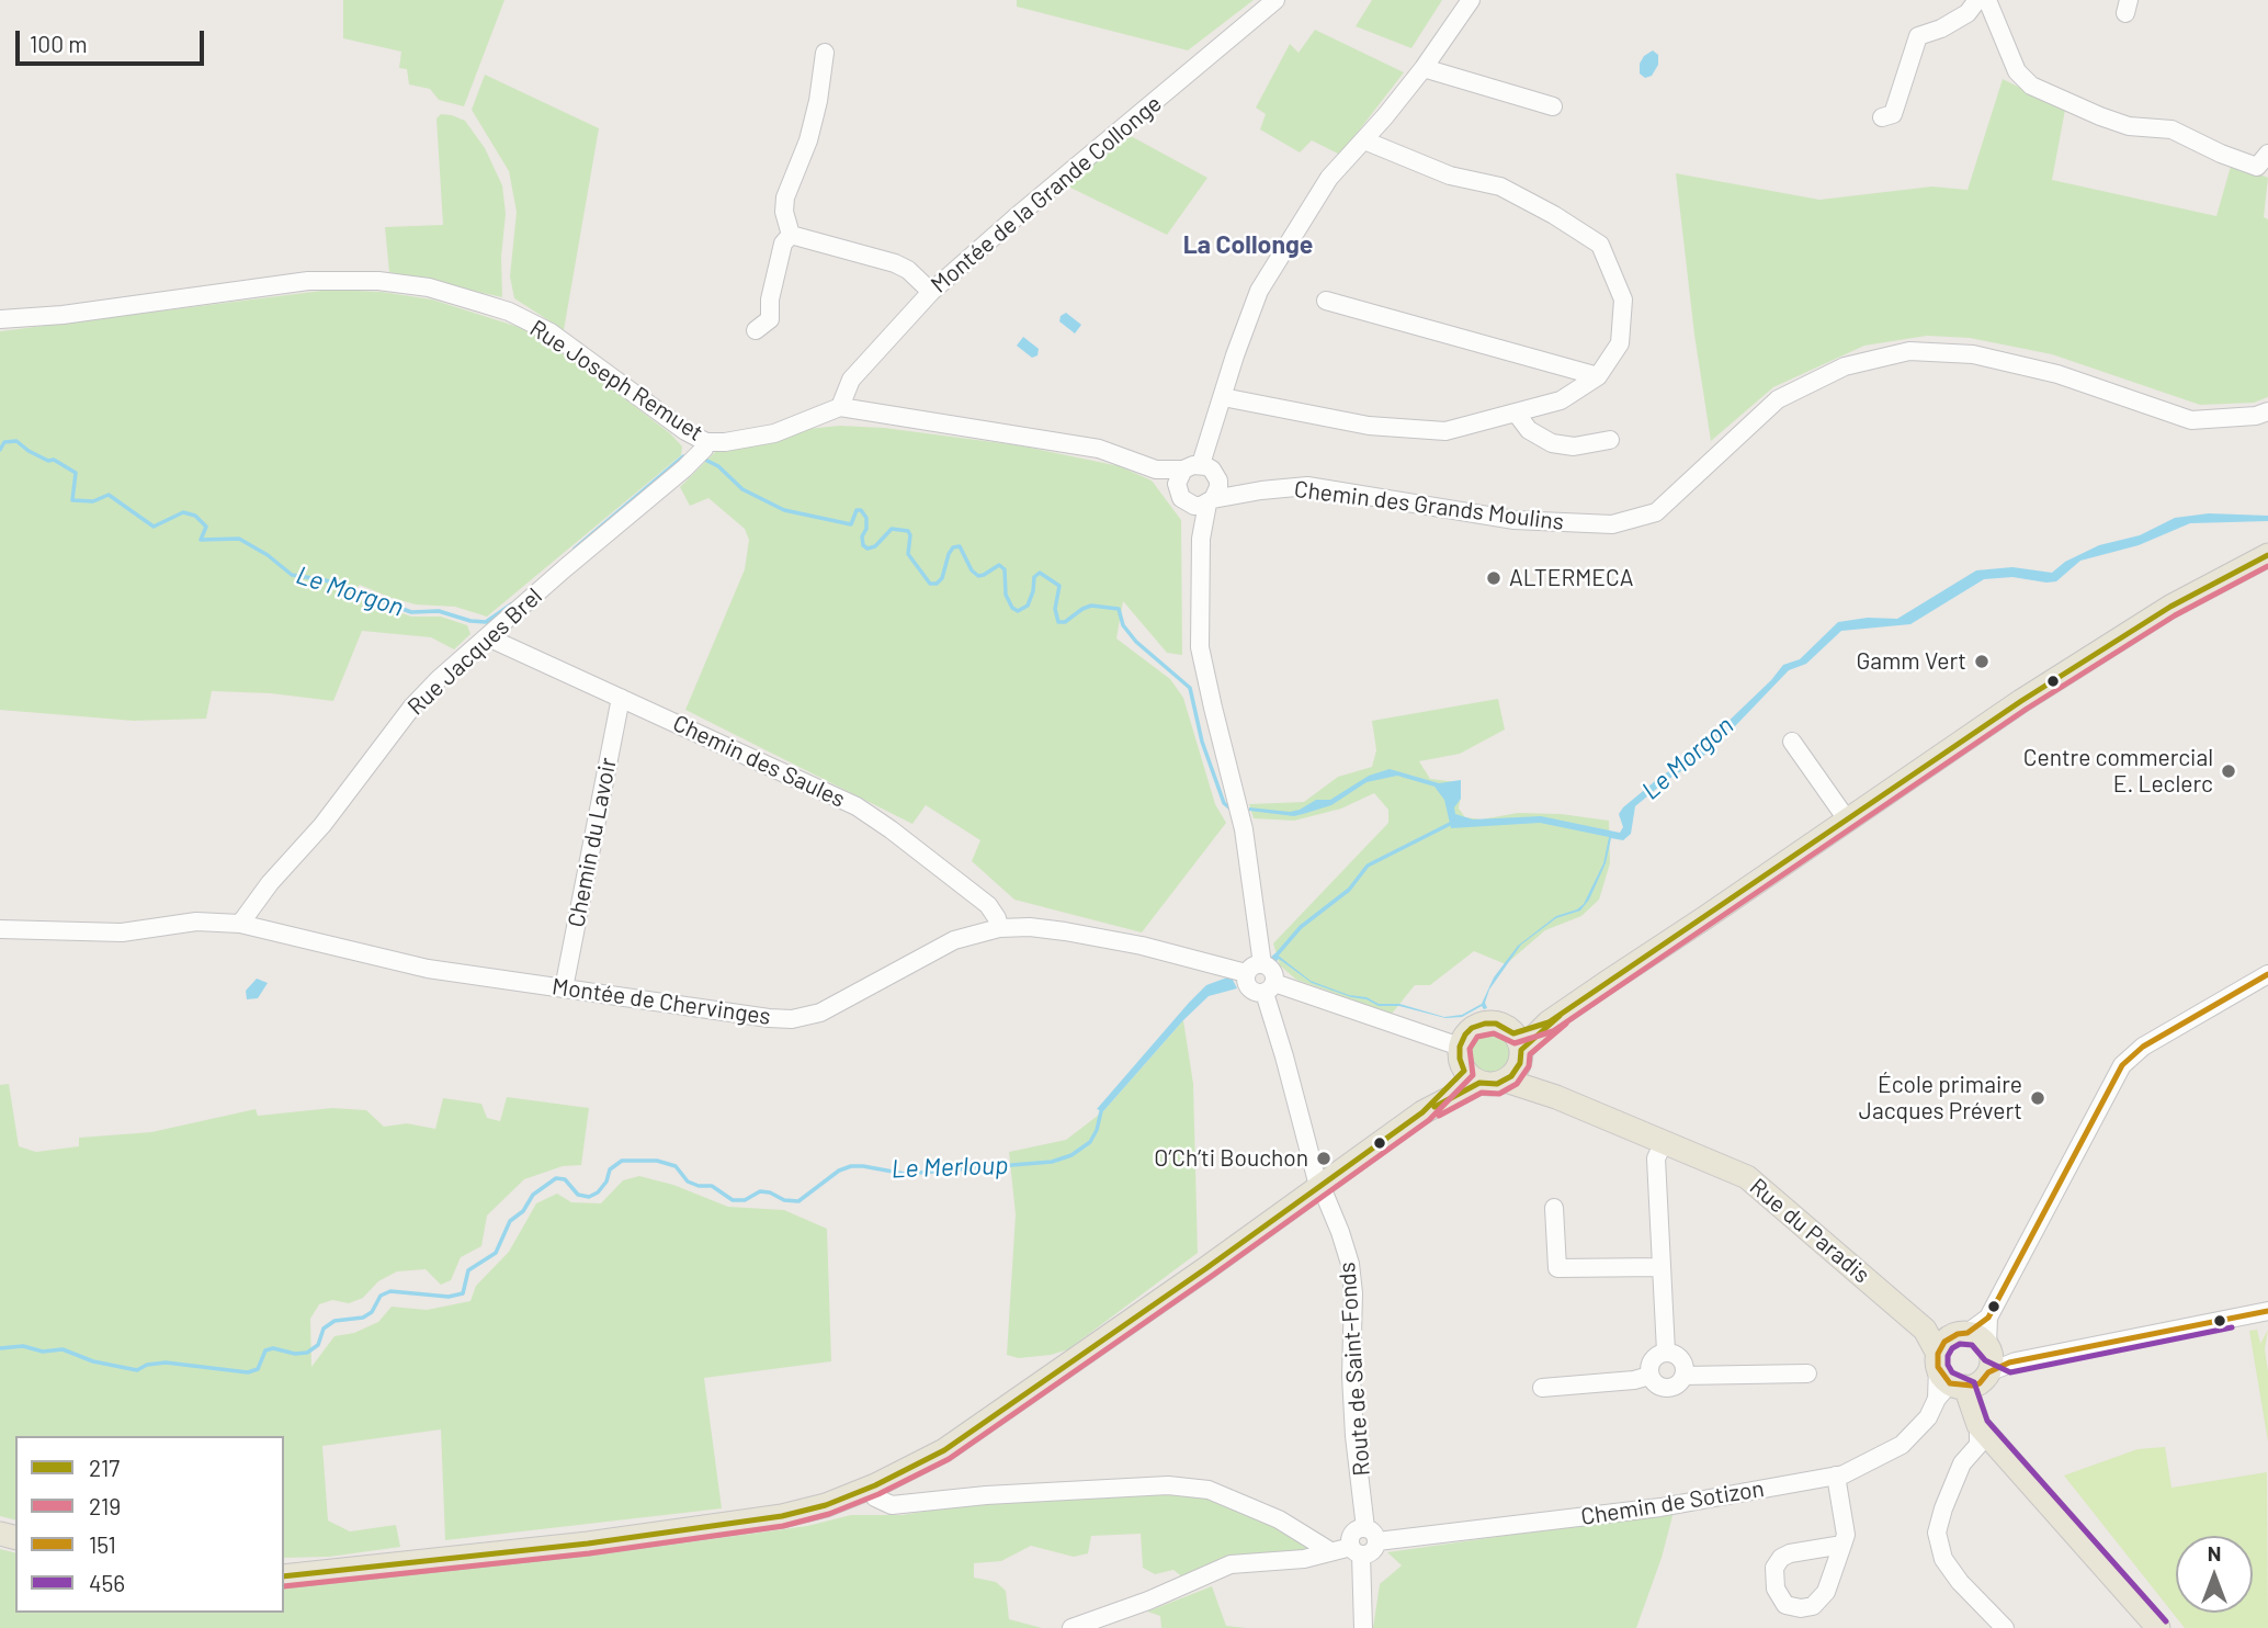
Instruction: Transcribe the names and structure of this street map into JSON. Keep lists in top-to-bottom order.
{
  "streets": {
    "main road": ["Rue du Paradis"],
    "street": [
      "Montée de la Grande Collonge",
      "Rue Joseph Remuet",
      "Chemin des Grands Moulins",
      "Rue Jacques Brel",
      "Chemin des Saules",
      "Chemin du Lavoir",
      "Montée de Chervinges",
      "Route de Saint-Fonds",
      "Chemin de Sotizon"
    ]
  },
  "crossings": [
    ["Montée de la Grande Collonge", "Rue Joseph Remuet"],
    ["Rue Joseph Remuet", "Chemin des Grands Moulins"],
    ["Rue Joseph Remuet", "Rue Jacques Brel"],
    ["Rue Jacques Brel", "Chemin des Saules"],
    ["Rue Jacques Brel", "Montée de Chervinges"],
    ["Chemin des Saules", "Chemin du Lavoir"],
    ["Chemin des Saules", "Montée de Chervinges"],
    ["Chemin du Lavoir", "Montée de Chervinges"],
    ["Montée de Chervinges", "Route de Saint-Fonds"],
    ["Rue du Paradis", "Chemin de Sotizon"],
    ["Route de Saint-Fonds", "Chemin de Sotizon"]
  ],
  "districts": ["La Collonge"],
  "water": ["Le Morgon", "Le Merloup"],
  "places": [
    "ALTERMECA",
    "Gamm Vert",
    "Centre commercial E. Leclerc",
    "École primaire Jacques Prévert",
    "O’Ch’ti Bouchon"
  ],
  "lines": [
    "transit line 217",
    "transit line 219",
    "transit line 151",
    "transit line 456"
  ],
  "legend": [
    "217",
    "219",
    "151",
    "456"
  ],
  "scale_bar": "100 m",
  "north": "top"
}
